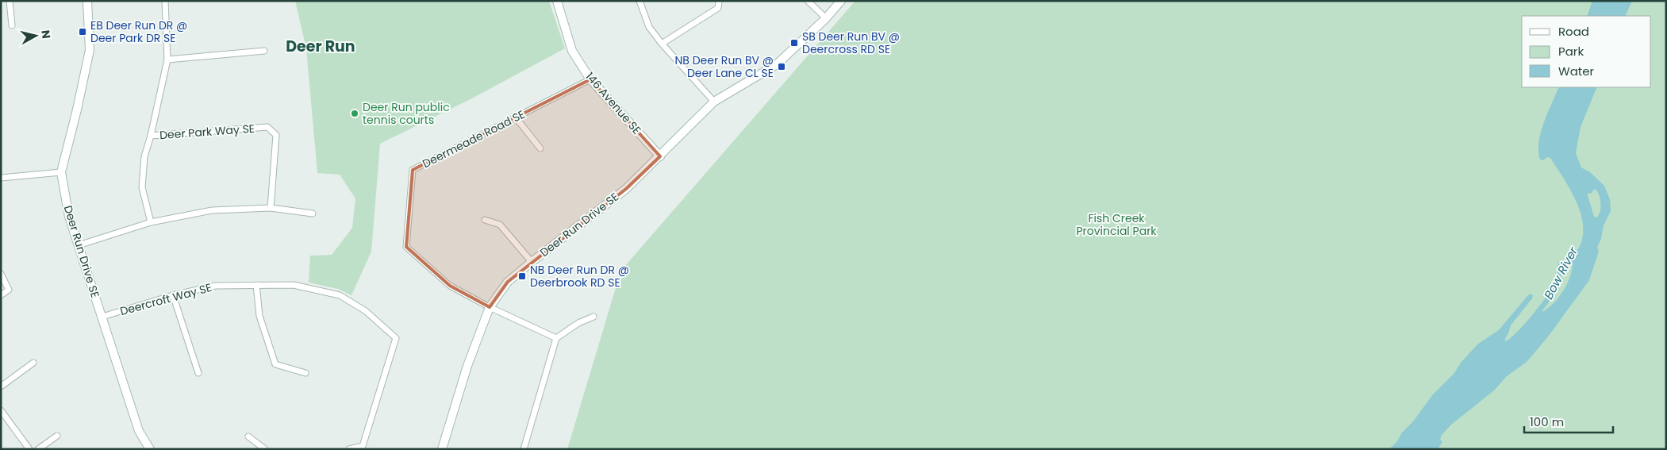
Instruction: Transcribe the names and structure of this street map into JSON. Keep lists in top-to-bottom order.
{
  "streets": {
    "street": [
      "146 Avenue SE",
      "Deer Park Way SE",
      "Deermeade Road SE",
      "Deer Run Drive SE",
      "Deercroft Way SE"
    ]
  },
  "crossings": [
    ["146 Avenue SE", "Deermeade Road SE"],
    ["146 Avenue SE", "Deer Run Drive SE"],
    ["Deermeade Road SE", "Deer Run Drive SE"],
    ["Deer Run Drive SE", "Deercroft Way SE"]
  ],
  "districts": ["Deer Run"],
  "water": ["Bow River"],
  "parks": ["Fish Creek Provincial Park"],
  "places": {
    "transit": [
      "EB Deer Run DR @ Deer Park DR SE",
      "SB Deer Run BV @ Deercross RD SE",
      "NB Deer Run BV @ Deer Lane CL SE",
      "NB Deer Run DR @ Deerbrook RD SE"
    ],
    "other": ["Deer Run public tennis courts"]
  },
  "legend": ["Road", "Park", "Water"],
  "scale_bar": "100 m",
  "north": "right"
}
